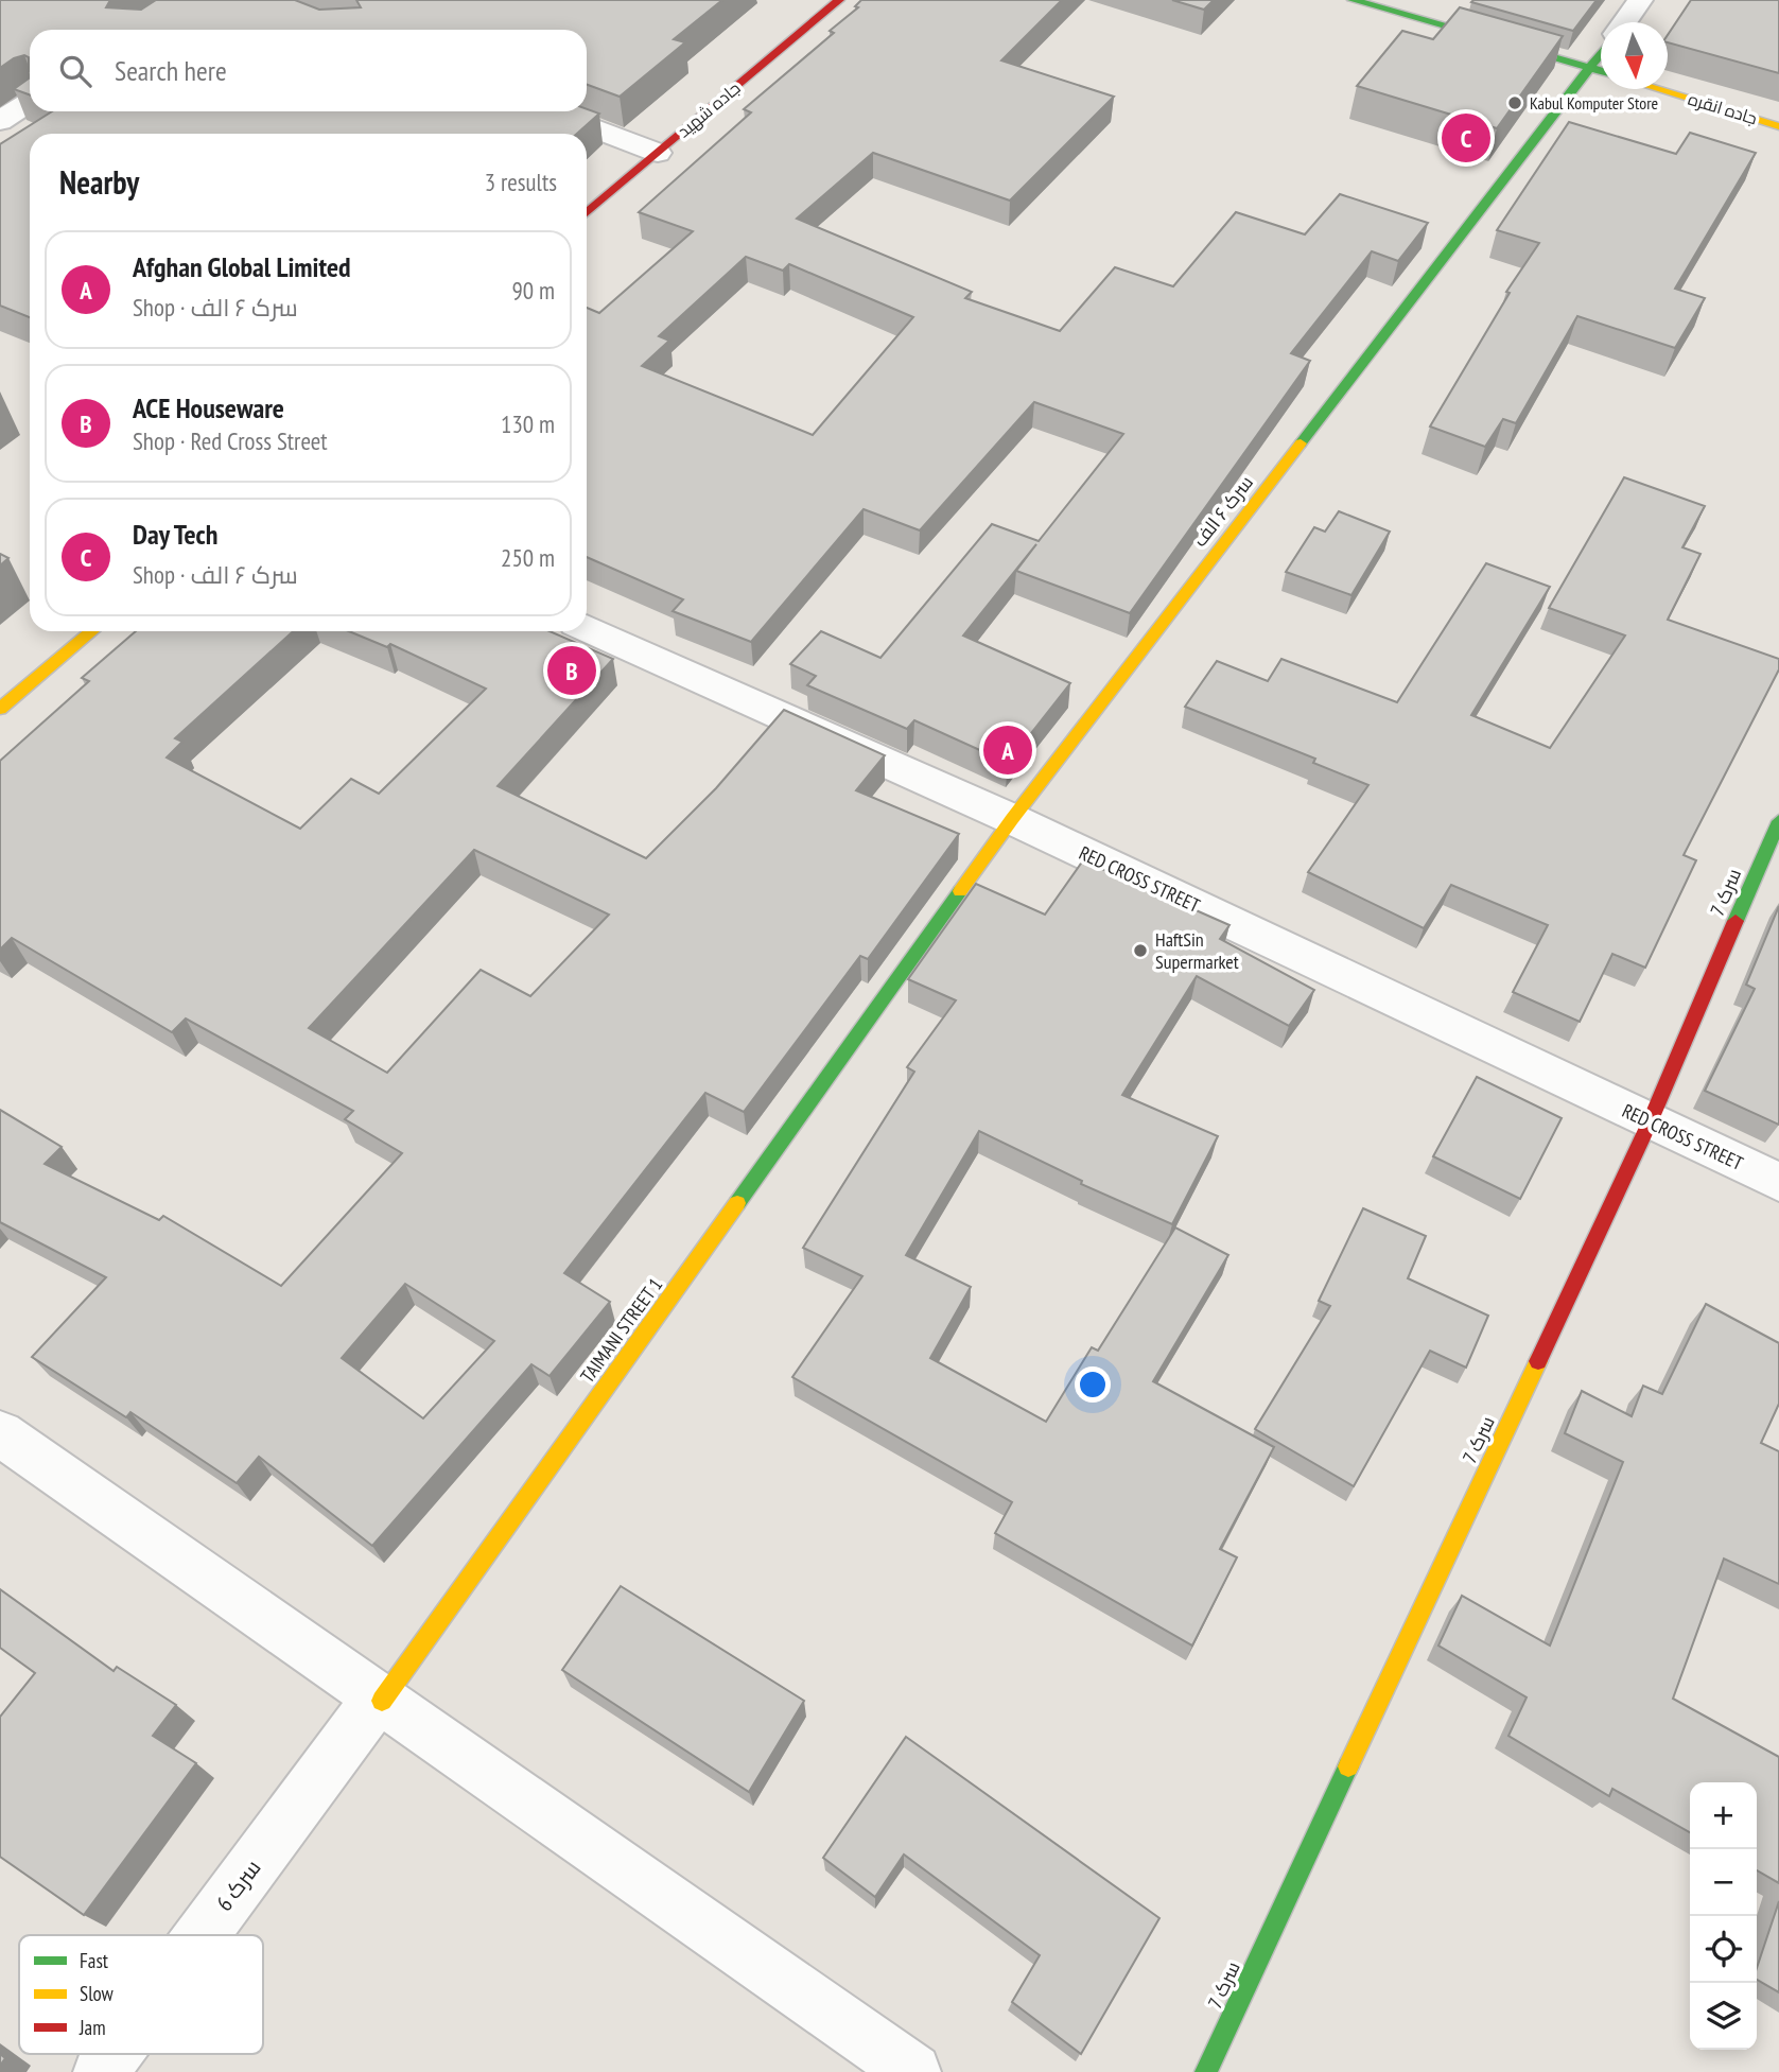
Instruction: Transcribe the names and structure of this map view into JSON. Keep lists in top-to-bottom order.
{
  "streets": {
    "street": [
      "جاده انقره",
      "جاده شهید",
      "سرک ۶ الف",
      "RED CROSS STREET",
      "سرک 7",
      "TAIMANI STREET 1",
      "سرک 6"
    ]
  },
  "crossings": [
    ["سرک ۶ الف", "RED CROSS STREET"],
    ["سرک ۶ الف", "TAIMANI STREET 1"],
    ["RED CROSS STREET", "سرک 7"],
    ["TAIMANI STREET 1", "سرک 6"]
  ],
  "places": ["Kabul Komputer Store", "HaftSin Supermarket"],
  "legend": ["Fast", "Slow", "Jam"],
  "north": "bottom",
  "page": {
    "search": "Search here",
    "pins": ["C", "B", "A"],
    "heading": ["Nearby", "3 results"],
    "list": [
      {
        "mark": "A",
        "name": "Afghan Global Limited",
        "note": "Shop · سرک ۶ الف",
        "value": "90 m"
      },
      {
        "mark": "B",
        "name": "ACE Houseware",
        "note": "Shop · Red Cross Street",
        "value": "130 m"
      },
      {
        "mark": "C",
        "name": "Day Tech",
        "note": "Shop · سرک ۶ الف",
        "value": "250 m"
      }
    ],
    "map_buttons": ["+", "−"]
  }
}
